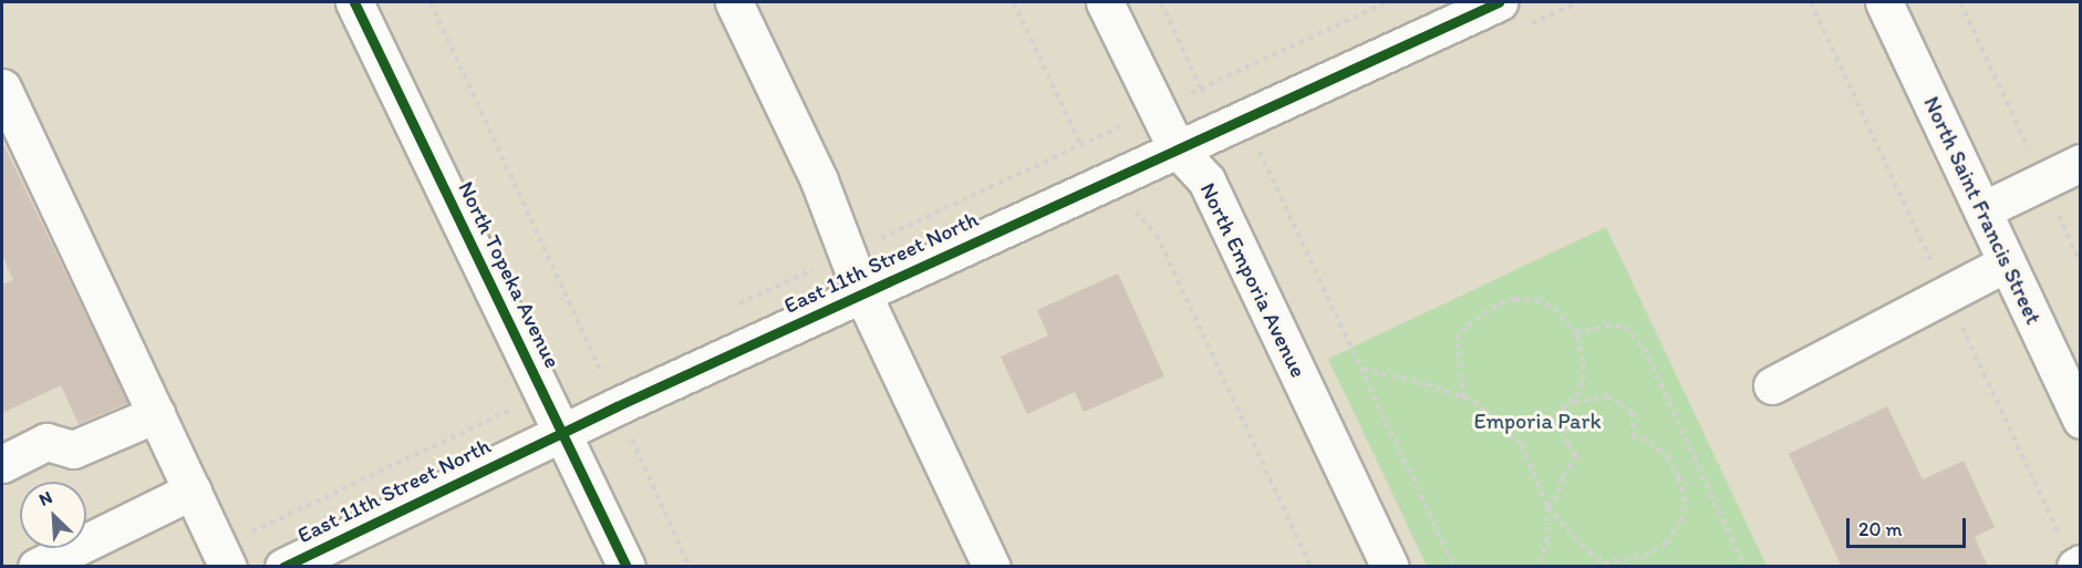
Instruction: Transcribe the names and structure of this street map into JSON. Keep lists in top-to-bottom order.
{
  "streets": {
    "street": [
      "North Saint Francis Street",
      "East 11th Street North",
      "North Topeka Avenue",
      "North Emporia Avenue"
    ]
  },
  "crossings": [
    ["East 11th Street North", "North Topeka Avenue"],
    ["East 11th Street North", "North Emporia Avenue"]
  ],
  "parks": ["Emporia Park"],
  "scale_bar": "20 m",
  "north": "top left"
}
